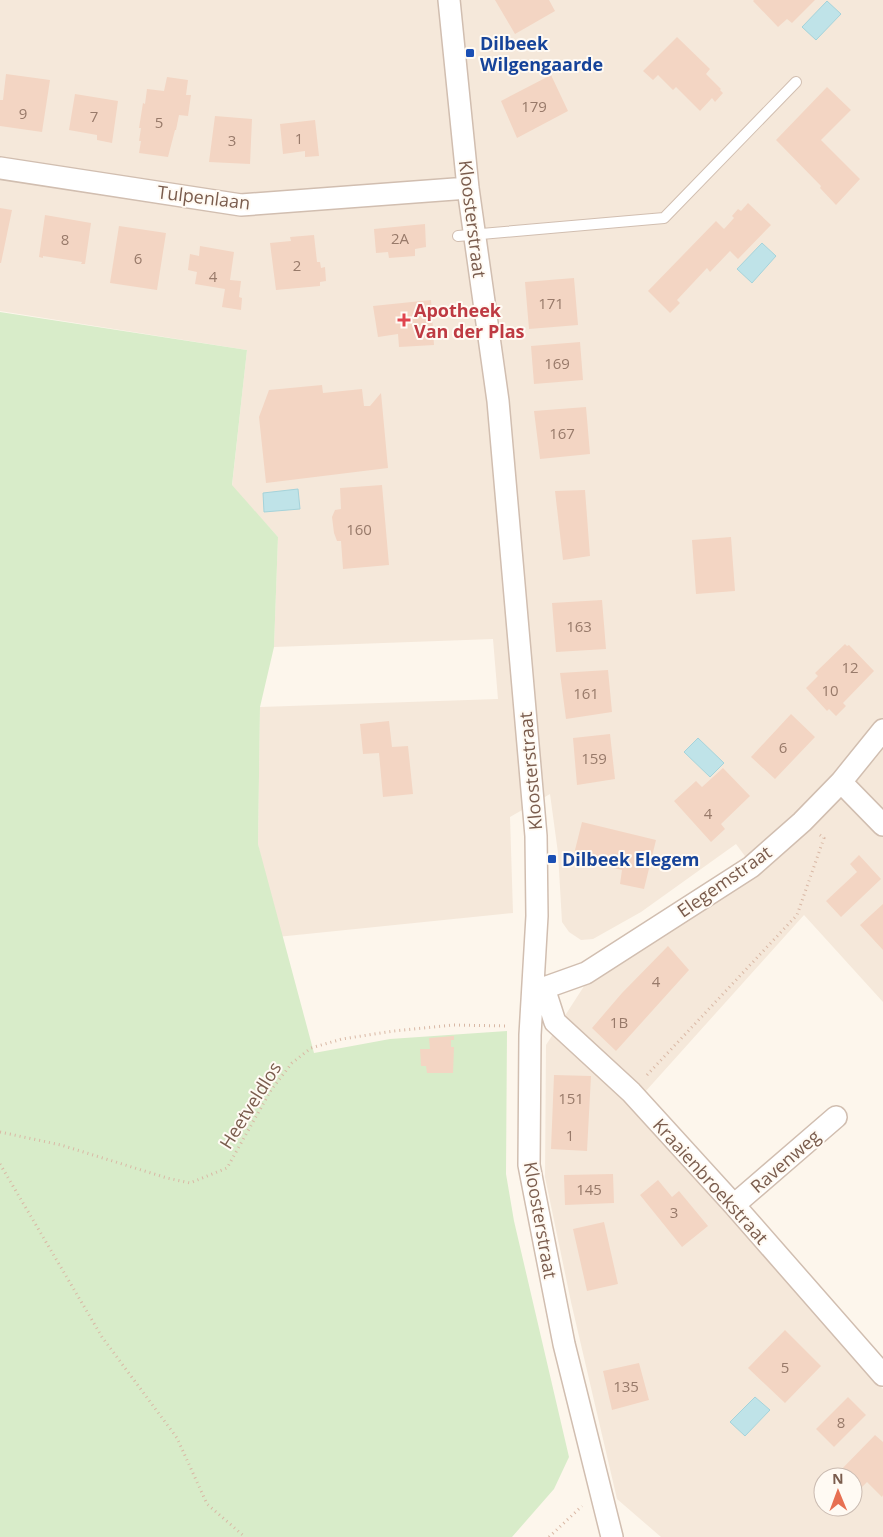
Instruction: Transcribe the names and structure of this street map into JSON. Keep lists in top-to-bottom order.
{
  "streets": {
    "street": [
      "Tulpenlaan",
      "Kloosterstraat",
      "Elegemstraat",
      "Ravenweg",
      "Kraaienbroekstraat"
    ],
    "path": ["Heetveldlos"]
  },
  "crossings": [
    ["Tulpenlaan", "Kloosterstraat"],
    ["Kloosterstraat", "Elegemstraat"],
    ["Kloosterstraat", "Heetveldlos"],
    ["Kloosterstraat", "Kraaienbroekstraat"],
    ["Elegemstraat", "Kraaienbroekstraat"],
    ["Ravenweg", "Kraaienbroekstraat"]
  ],
  "places": {
    "transit": ["Dilbeek Wilgengaarde", "Dilbeek Elegem"],
    "health": ["Apotheek Van der Plas"]
  },
  "house_numbers": [
    "179",
    "9",
    "7",
    "5",
    "1",
    "3",
    "2A",
    "8",
    "6",
    "2",
    "4",
    "171",
    "169",
    "167",
    "160",
    "163",
    "12",
    "10",
    "161",
    "6",
    "159",
    "4",
    "4",
    "1B",
    "151",
    "1",
    "145",
    "3",
    "5",
    "135",
    "8"
  ],
  "north": "top"
}
